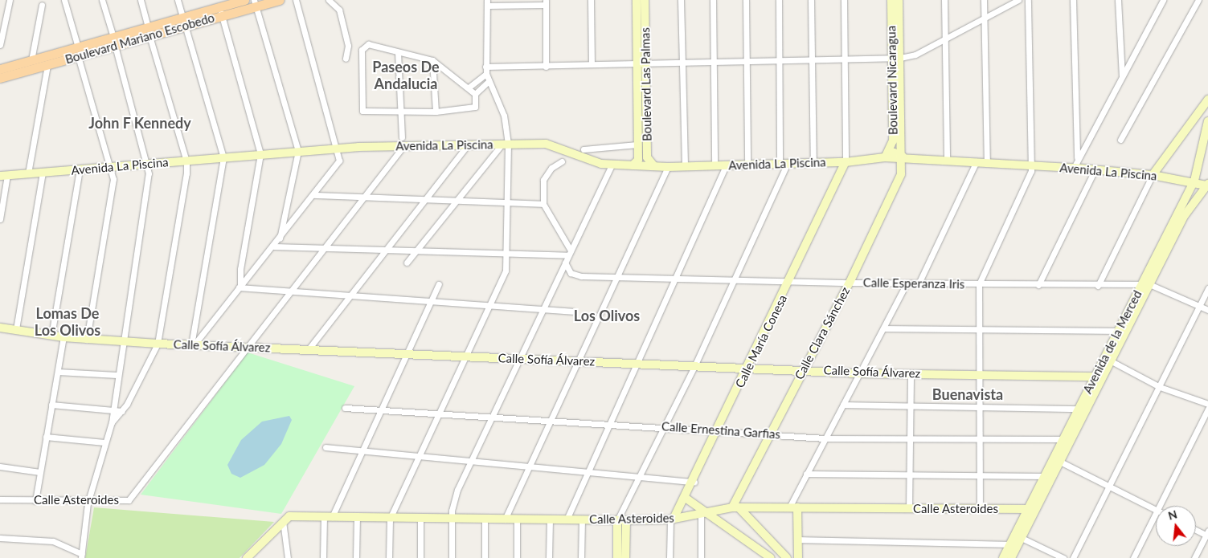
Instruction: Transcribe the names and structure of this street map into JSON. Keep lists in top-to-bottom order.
{
  "streets": {
    "main road": ["Boulevard Mariano Escobedo"],
    "street": [
      "Boulevard Nicaragua",
      "Boulevard Las Palmas",
      "Avenida La Piscina",
      "Calle Esperanza Iris",
      "Calle Clara Sánchez",
      "Calle María Conesa",
      "Avenida de la Merced",
      "Calle Sofía Álvarez",
      "Calle Ernestina Garfias",
      "Calle Asteroides"
    ]
  },
  "crossings": [
    ["Boulevard Nicaragua", "Avenida La Piscina"],
    ["Boulevard Nicaragua", "Calle Clara Sánchez"],
    ["Boulevard Las Palmas", "Avenida La Piscina"],
    ["Avenida La Piscina", "Calle Clara Sánchez"],
    ["Avenida La Piscina", "Calle María Conesa"],
    ["Avenida La Piscina", "Avenida de la Merced"],
    ["Calle Esperanza Iris", "Calle Clara Sánchez"],
    ["Calle Esperanza Iris", "Calle María Conesa"],
    ["Calle Esperanza Iris", "Avenida de la Merced"],
    ["Calle Clara Sánchez", "Calle Sofía Álvarez"],
    ["Calle Clara Sánchez", "Calle Ernestina Garfias"],
    ["Calle Clara Sánchez", "Calle Asteroides"],
    ["Calle María Conesa", "Calle Sofía Álvarez"],
    ["Calle María Conesa", "Calle Ernestina Garfias"],
    ["Calle María Conesa", "Calle Asteroides"],
    ["Avenida de la Merced", "Calle Sofía Álvarez"],
    ["Avenida de la Merced", "Calle Ernestina Garfias"],
    ["Avenida de la Merced", "Calle Asteroides"],
    ["Calle Sofía Álvarez", "Calle Asteroides"]
  ],
  "districts": [
    "Paseos De Andalucia",
    "John F Kennedy",
    "Lomas De Los Olivos",
    "Los Olivos",
    "Buenavista"
  ],
  "north": "top"
}
